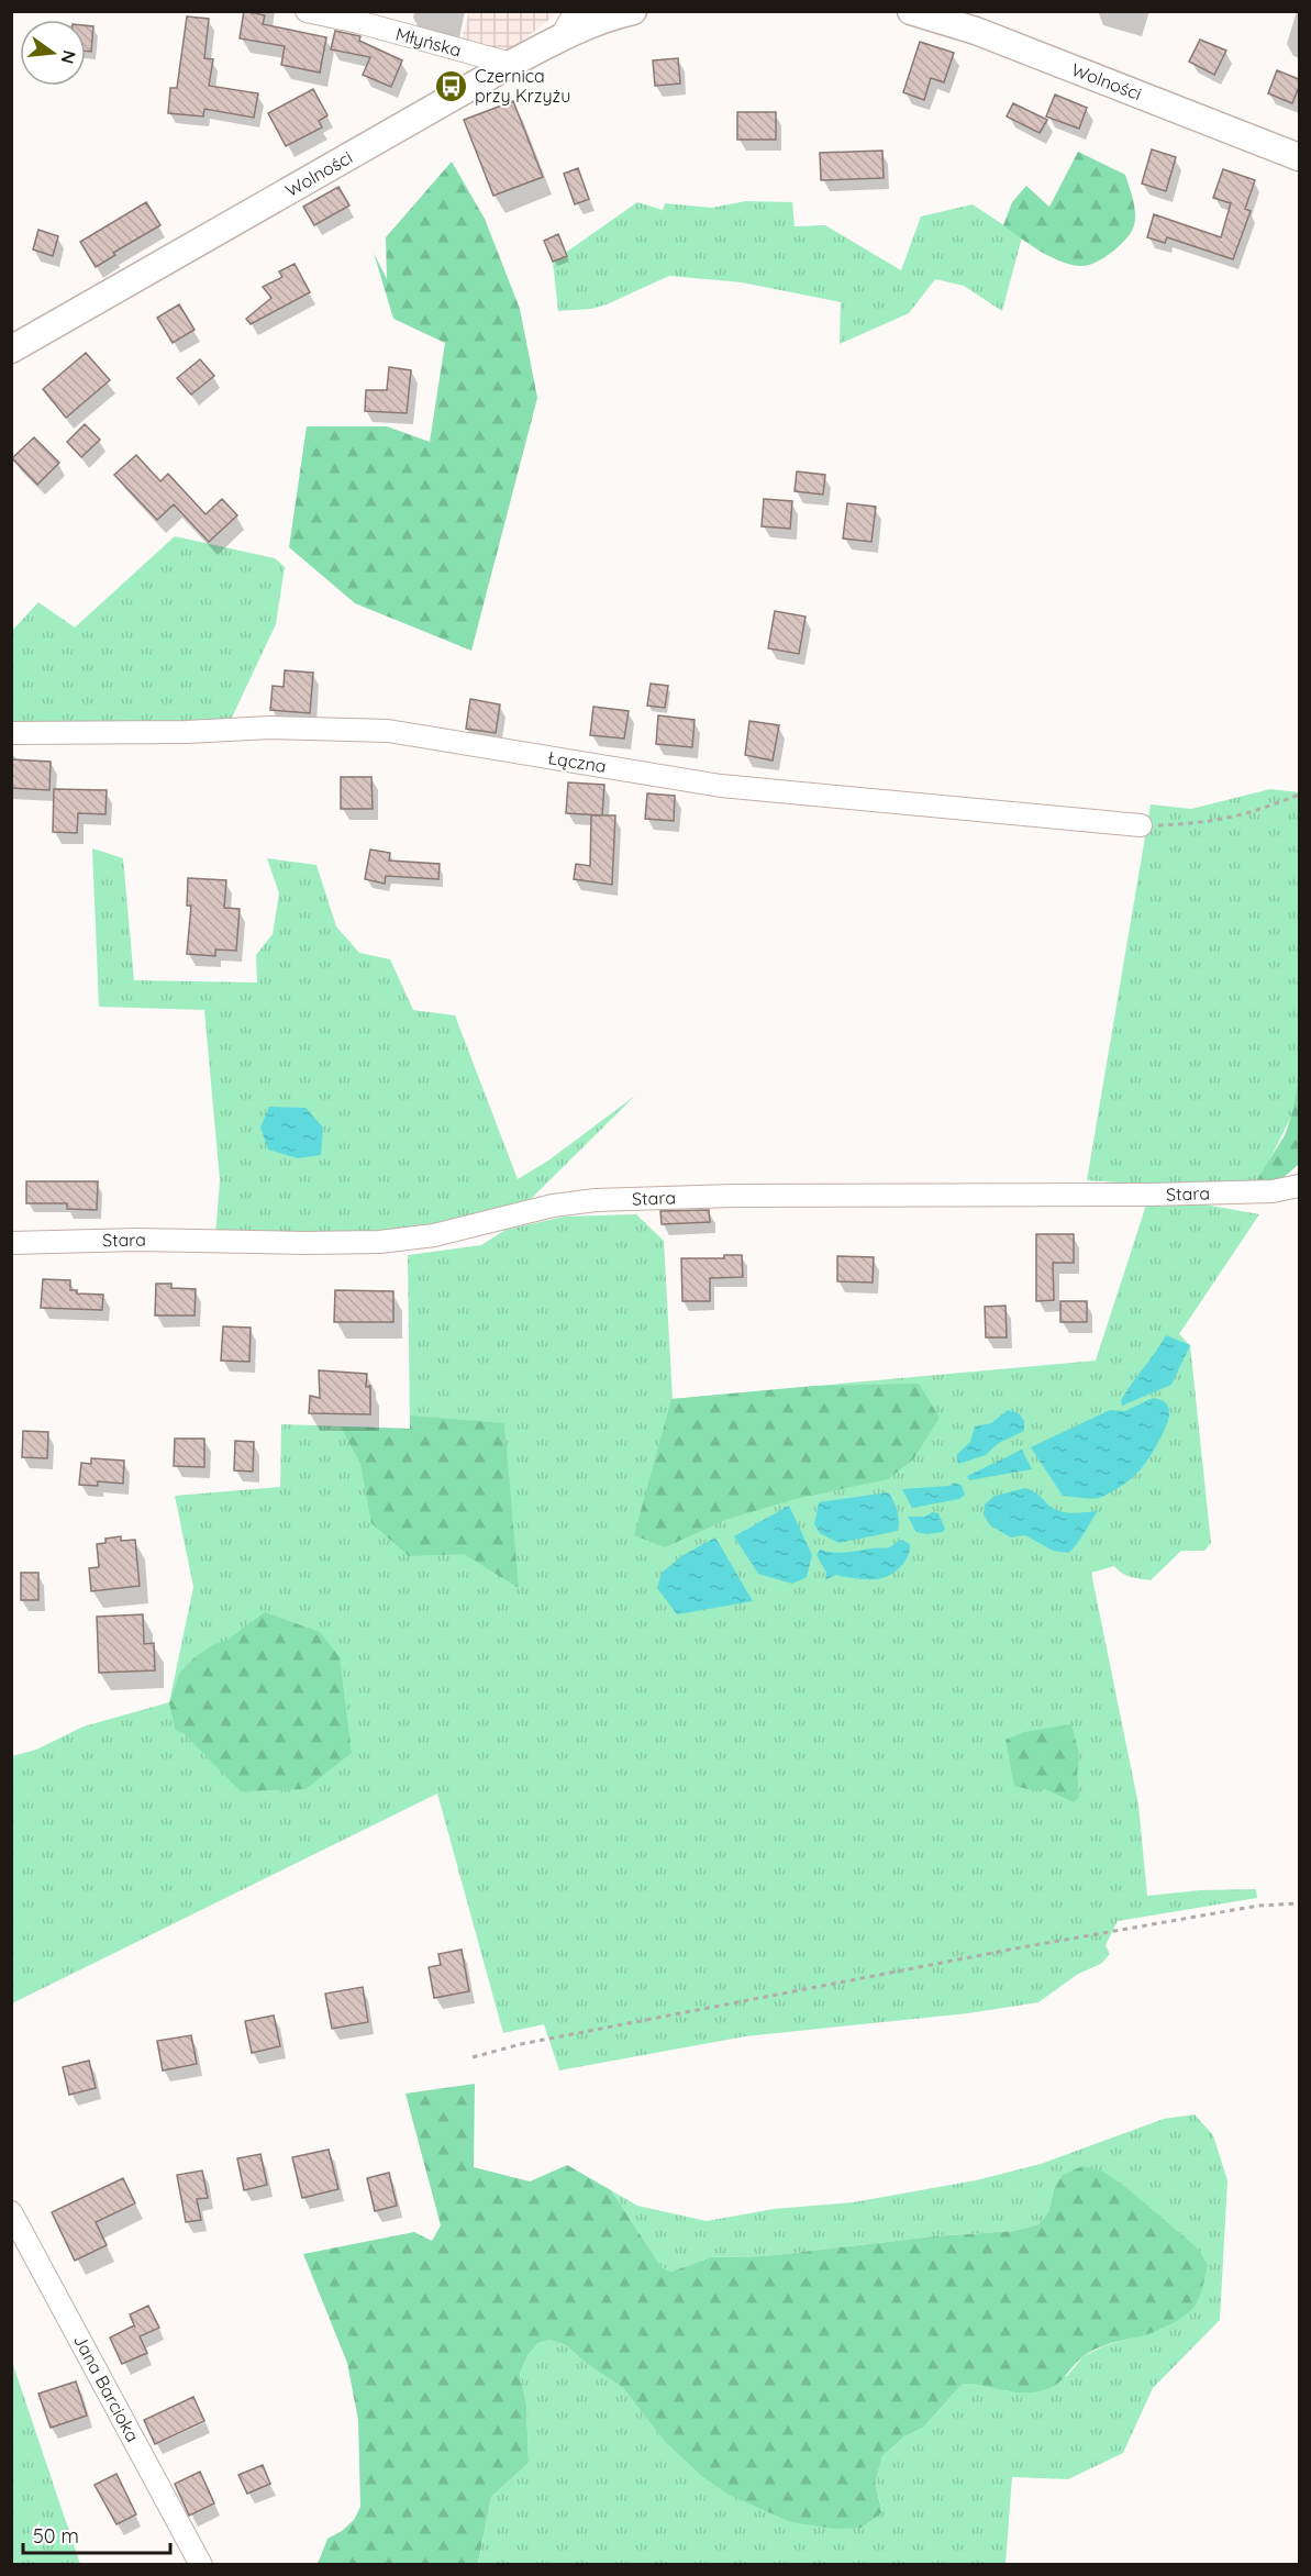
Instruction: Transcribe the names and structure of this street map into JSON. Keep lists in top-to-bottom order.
{
  "streets": {
    "street": [
      "Młyńska",
      "Wolności",
      "Łączna",
      "Stara",
      "Jana Barcioka"
    ]
  },
  "crossings": [
    ["Młyńska", "Wolności"]
  ],
  "places": {
    "bus stop": ["Czernica przy Krzyżu"]
  },
  "scale_bar": "50 m",
  "north": "right"
}
